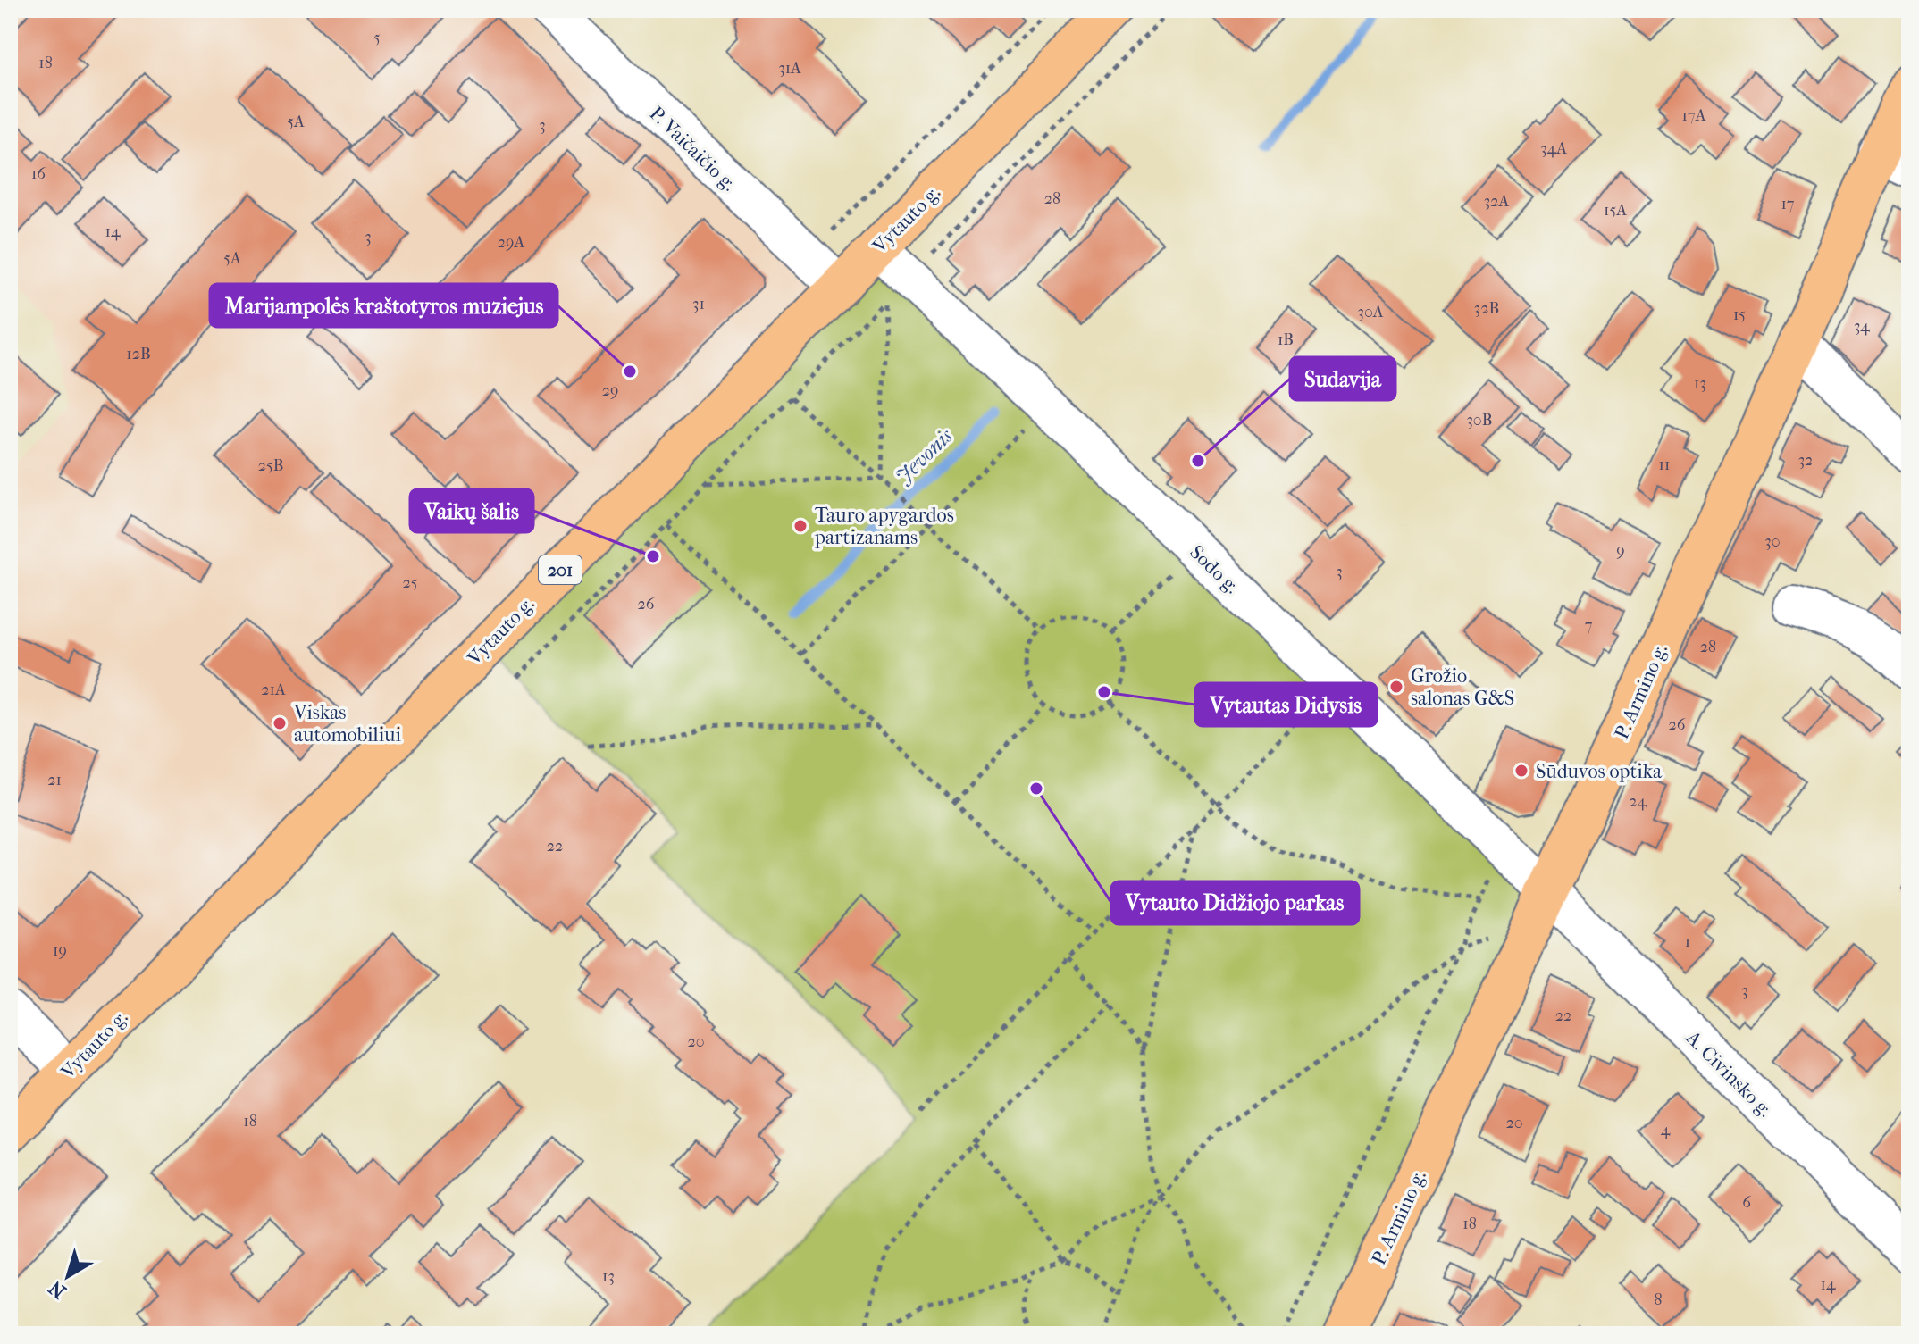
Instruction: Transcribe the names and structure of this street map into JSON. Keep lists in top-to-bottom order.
{
  "streets": {
    "main road": ["Vytauto g.", "201", "P. Armino g."],
    "street": ["P. Vaičaičio g.", "Sodo g.", "A. Civinsko g."]
  },
  "crossings": [
    ["P. Vaičaičio g.", "Vytauto g."],
    ["Vytauto g.", "Sodo g."],
    ["Sodo g.", "P. Armino g."],
    ["Sodo g.", "A. Civinsko g."],
    ["P. Armino g.", "A. Civinsko g."]
  ],
  "water": ["Jevonis"],
  "places": [
    "Marijampolės kraštotyros muziejus",
    "Sudavija",
    "Tauro apygardos partizanams",
    "Vaikų šalis",
    "Grožio salonas G&S",
    "Vytautas Didysis",
    "Viskas automobiliui",
    "Sūduvos optika",
    "Vytauto Didžiojo parkas"
  ],
  "house_numbers": [
    "5",
    "18",
    "31A",
    "17A",
    "5A",
    "3",
    "34A",
    "16",
    "28",
    "32A",
    "17",
    "15A",
    "14",
    "3",
    "29A",
    "5A",
    "31",
    "32B",
    "30A",
    "15",
    "34",
    "1B",
    "12B",
    "13",
    "29",
    "30B",
    "32",
    "11",
    "25B",
    "30",
    "9",
    "3",
    "25",
    "26",
    "7",
    "28",
    "21A",
    "26",
    "21",
    "24",
    "22",
    "1",
    "19",
    "3",
    "22",
    "20",
    "18",
    "20",
    "4",
    "6",
    "18",
    "13",
    "14",
    "8"
  ],
  "north": "bottom left"
}
